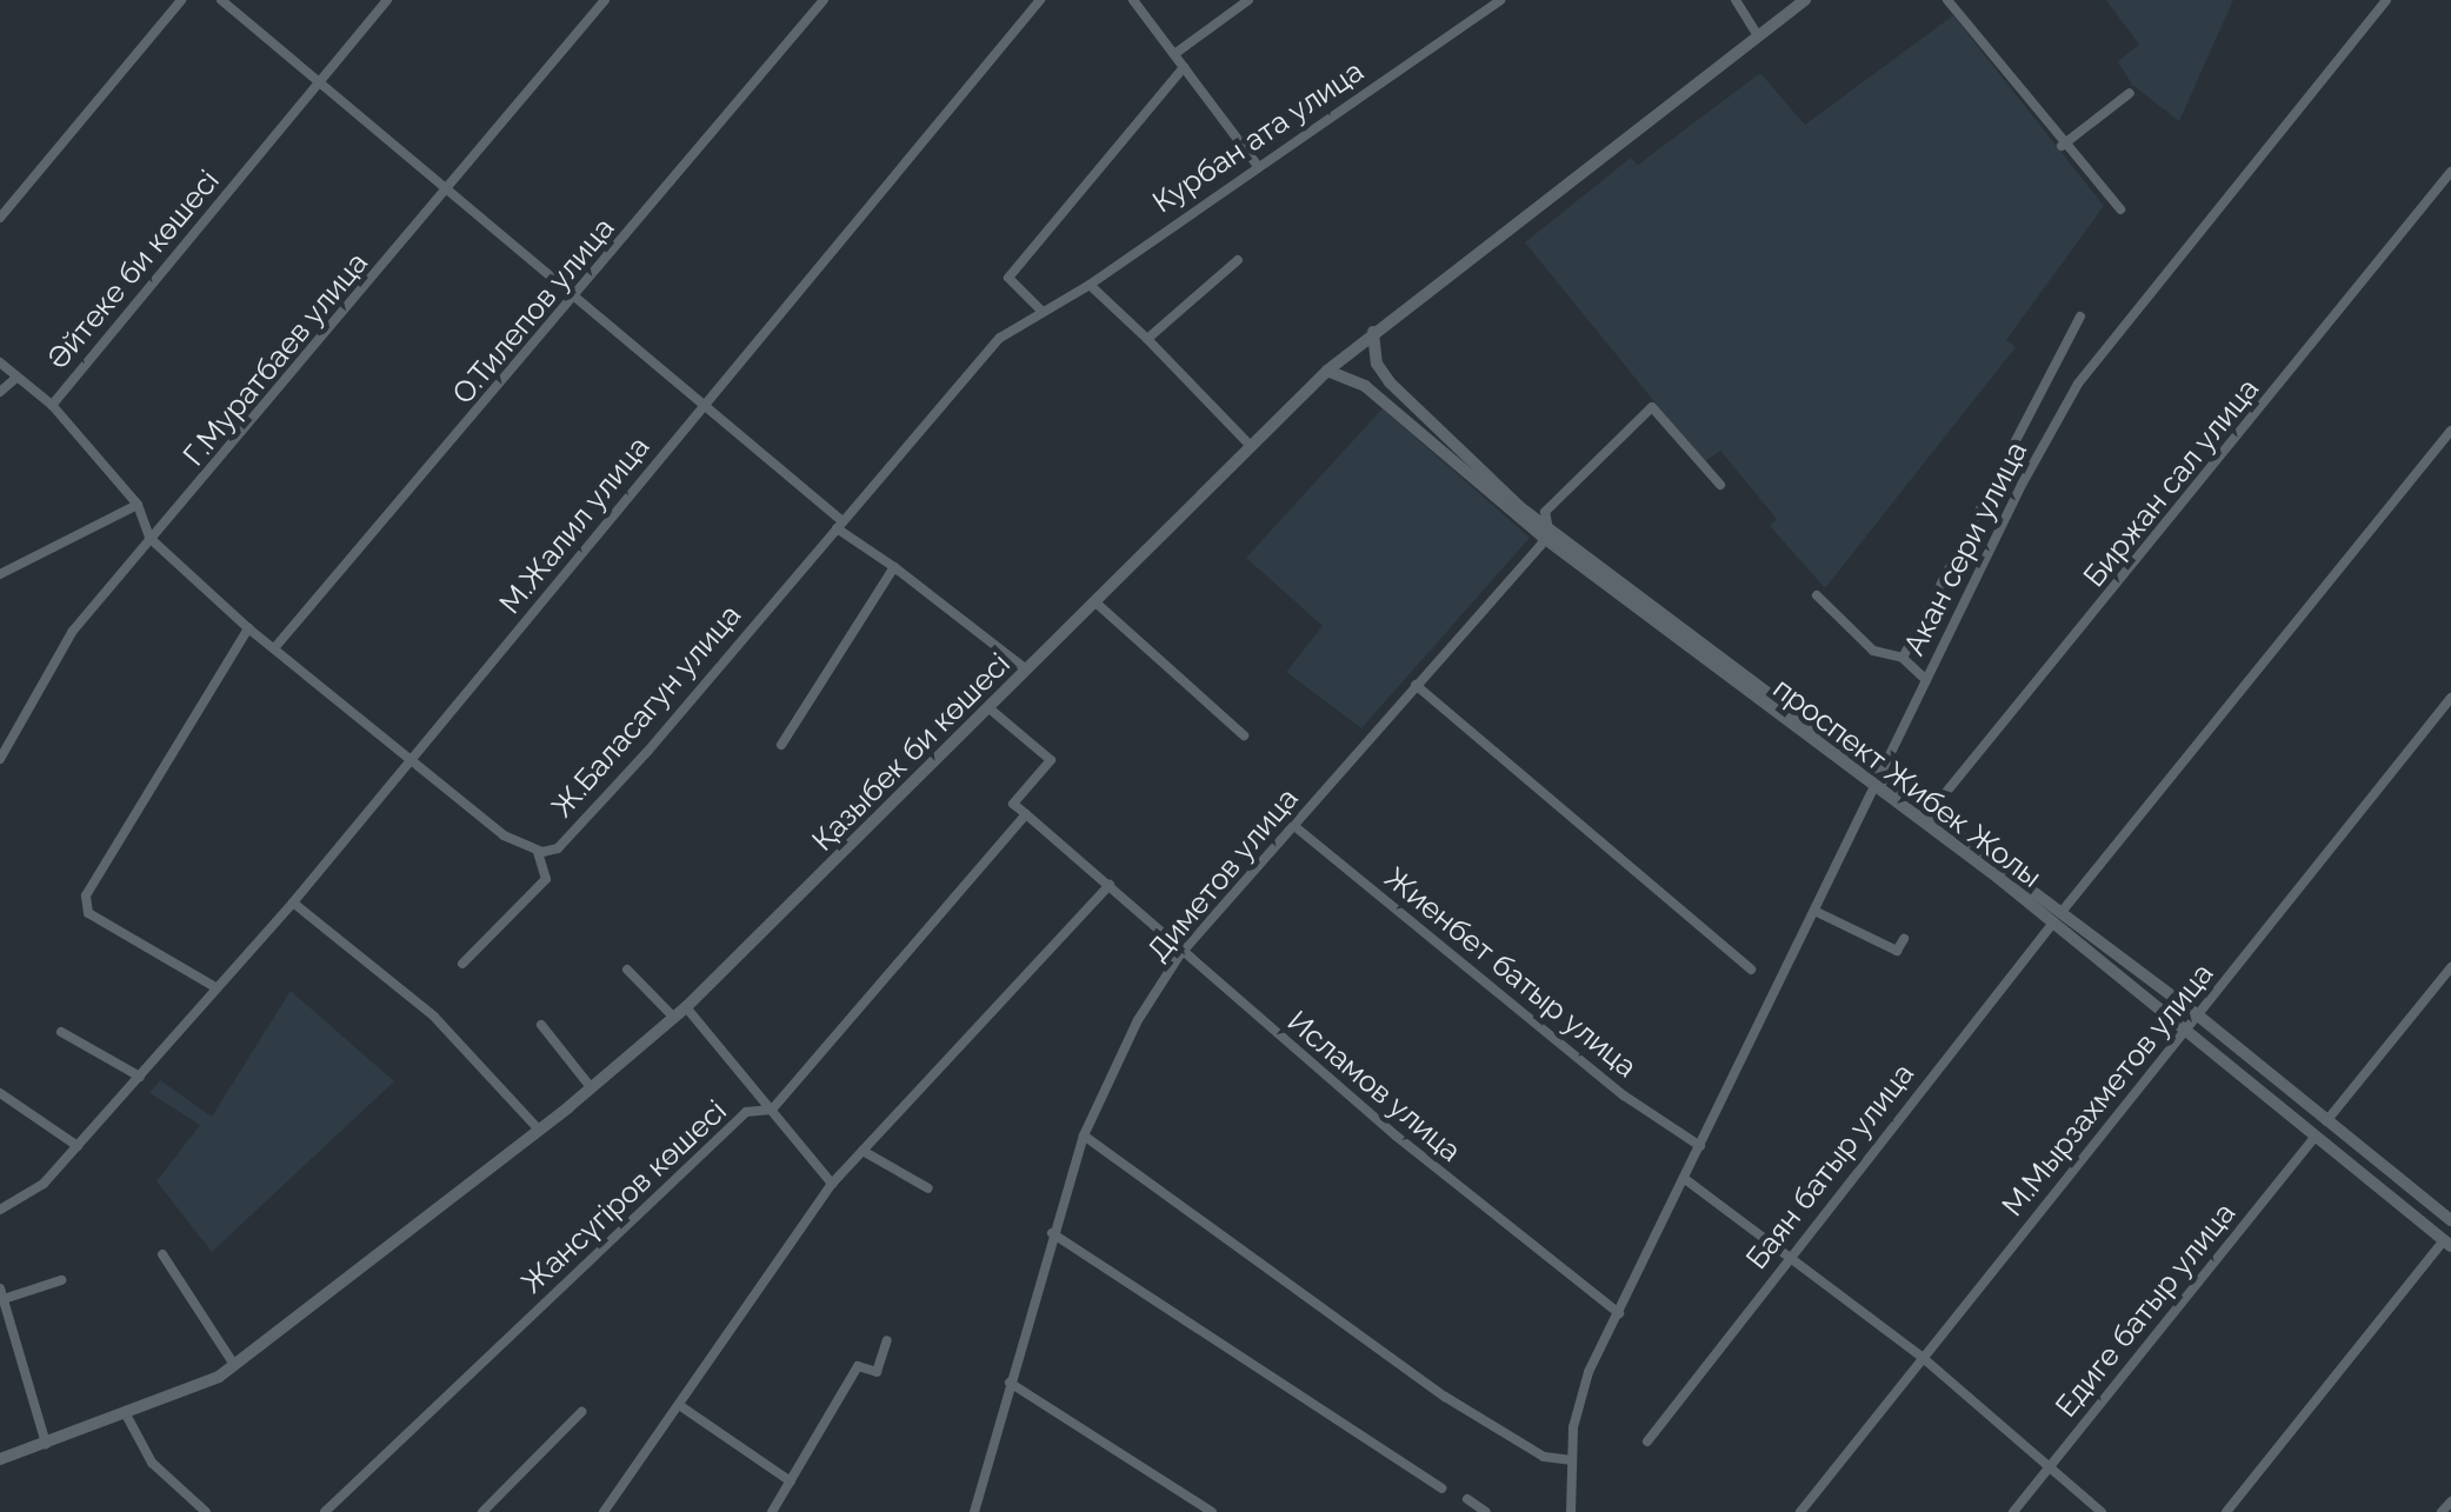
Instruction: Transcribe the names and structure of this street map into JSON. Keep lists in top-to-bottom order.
{
  "streets": {
    "main road": ["Қазыбек би көшесі", "проспект Жибек Жолы"],
    "street": [
      "Курбан ата улица",
      "Әйтеке би көшесі",
      "О.Тилепов улица",
      "Г.Муратбаев улица",
      "Биржан сал улица",
      "М.Жалил улица",
      "Акан сери улица",
      "Ж.Баласагун улица",
      "Диметов улица",
      "Жиенбет батыр улица",
      "Исламов улица",
      "М.Мырзахметов улица",
      "Баян батыр улица",
      "Жансүгіров көшесі",
      "Едиге батыр улица"
    ]
  },
  "crossings": [
    ["Курбан ата улица", "Ж.Баласагун улица"],
    ["Әйтеке би көшесі", "Г.Муратбаев улица"],
    ["Биржан сал улица", "проспект Жибек Жолы"],
    ["Акан сери улица", "проспект Жибек Жолы"],
    ["Акан сери улица", "Жиенбет батыр улица"],
    ["Акан сери улица", "Исламов улица"],
    ["Қазыбек би көшесі", "проспект Жибек Жолы"],
    ["Қазыбек би көшесі", "Жансүгіров көшесі"],
    ["проспект Жибек Жолы", "Диметов улица"],
    ["проспект Жибек Жолы", "М.Мырзахметов улица"],
    ["проспект Жибек Жолы", "Баян батыр улица"],
    ["проспект Жибек Жолы", "Едиге батыр улица"],
    ["Диметов улица", "Жиенбет батыр улица"],
    ["Диметов улица", "Исламов улица"],
    ["Исламов улица", "Жансүгіров көшесі"]
  ]
}
